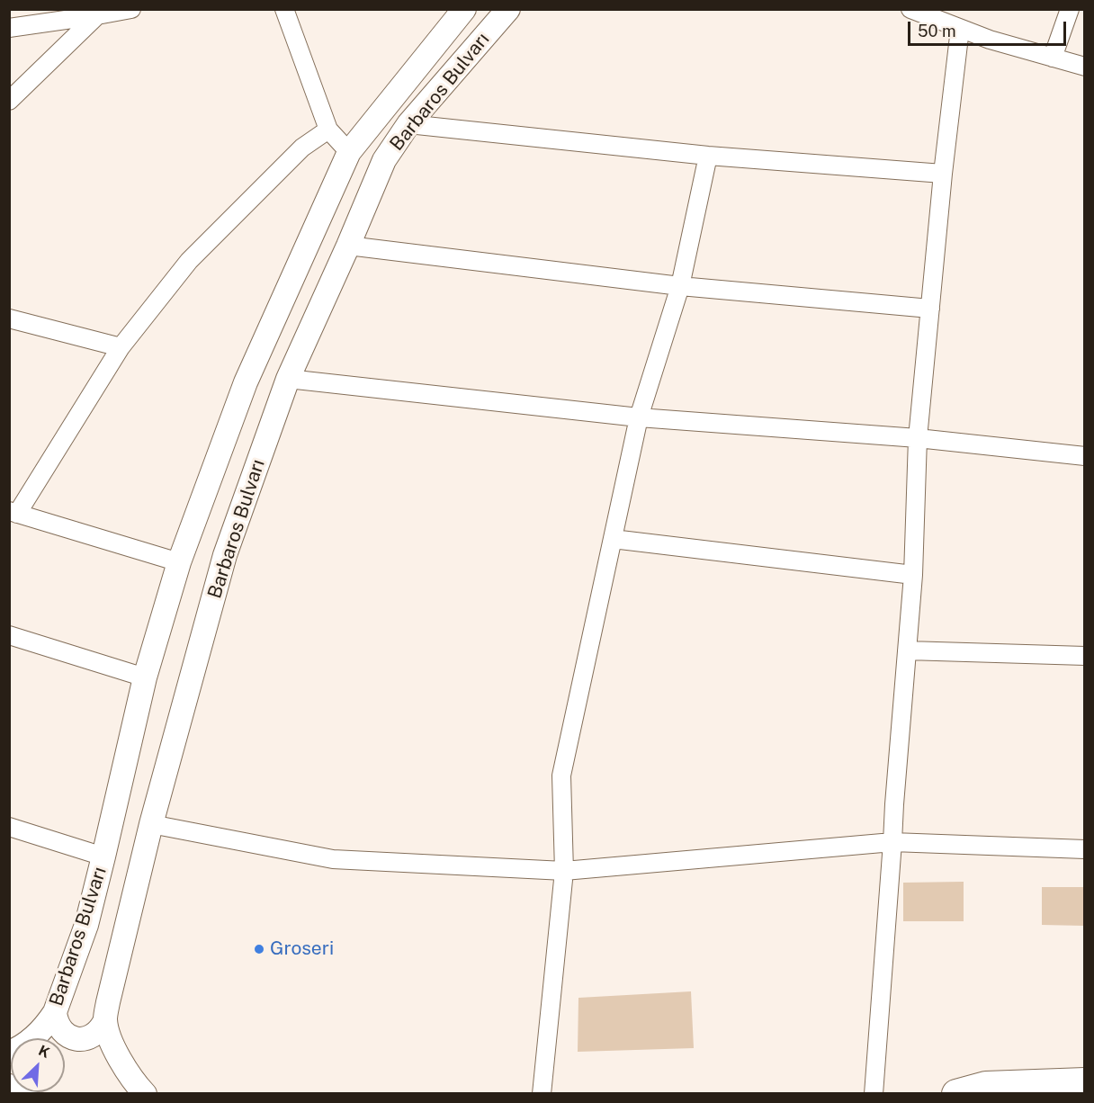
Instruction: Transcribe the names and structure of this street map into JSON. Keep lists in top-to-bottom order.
{
  "streets": {
    "street": ["Barbaros Bulvarı"]
  },
  "places": ["Groseri"],
  "scale_bar": "50 m",
  "north": "top right"
}
